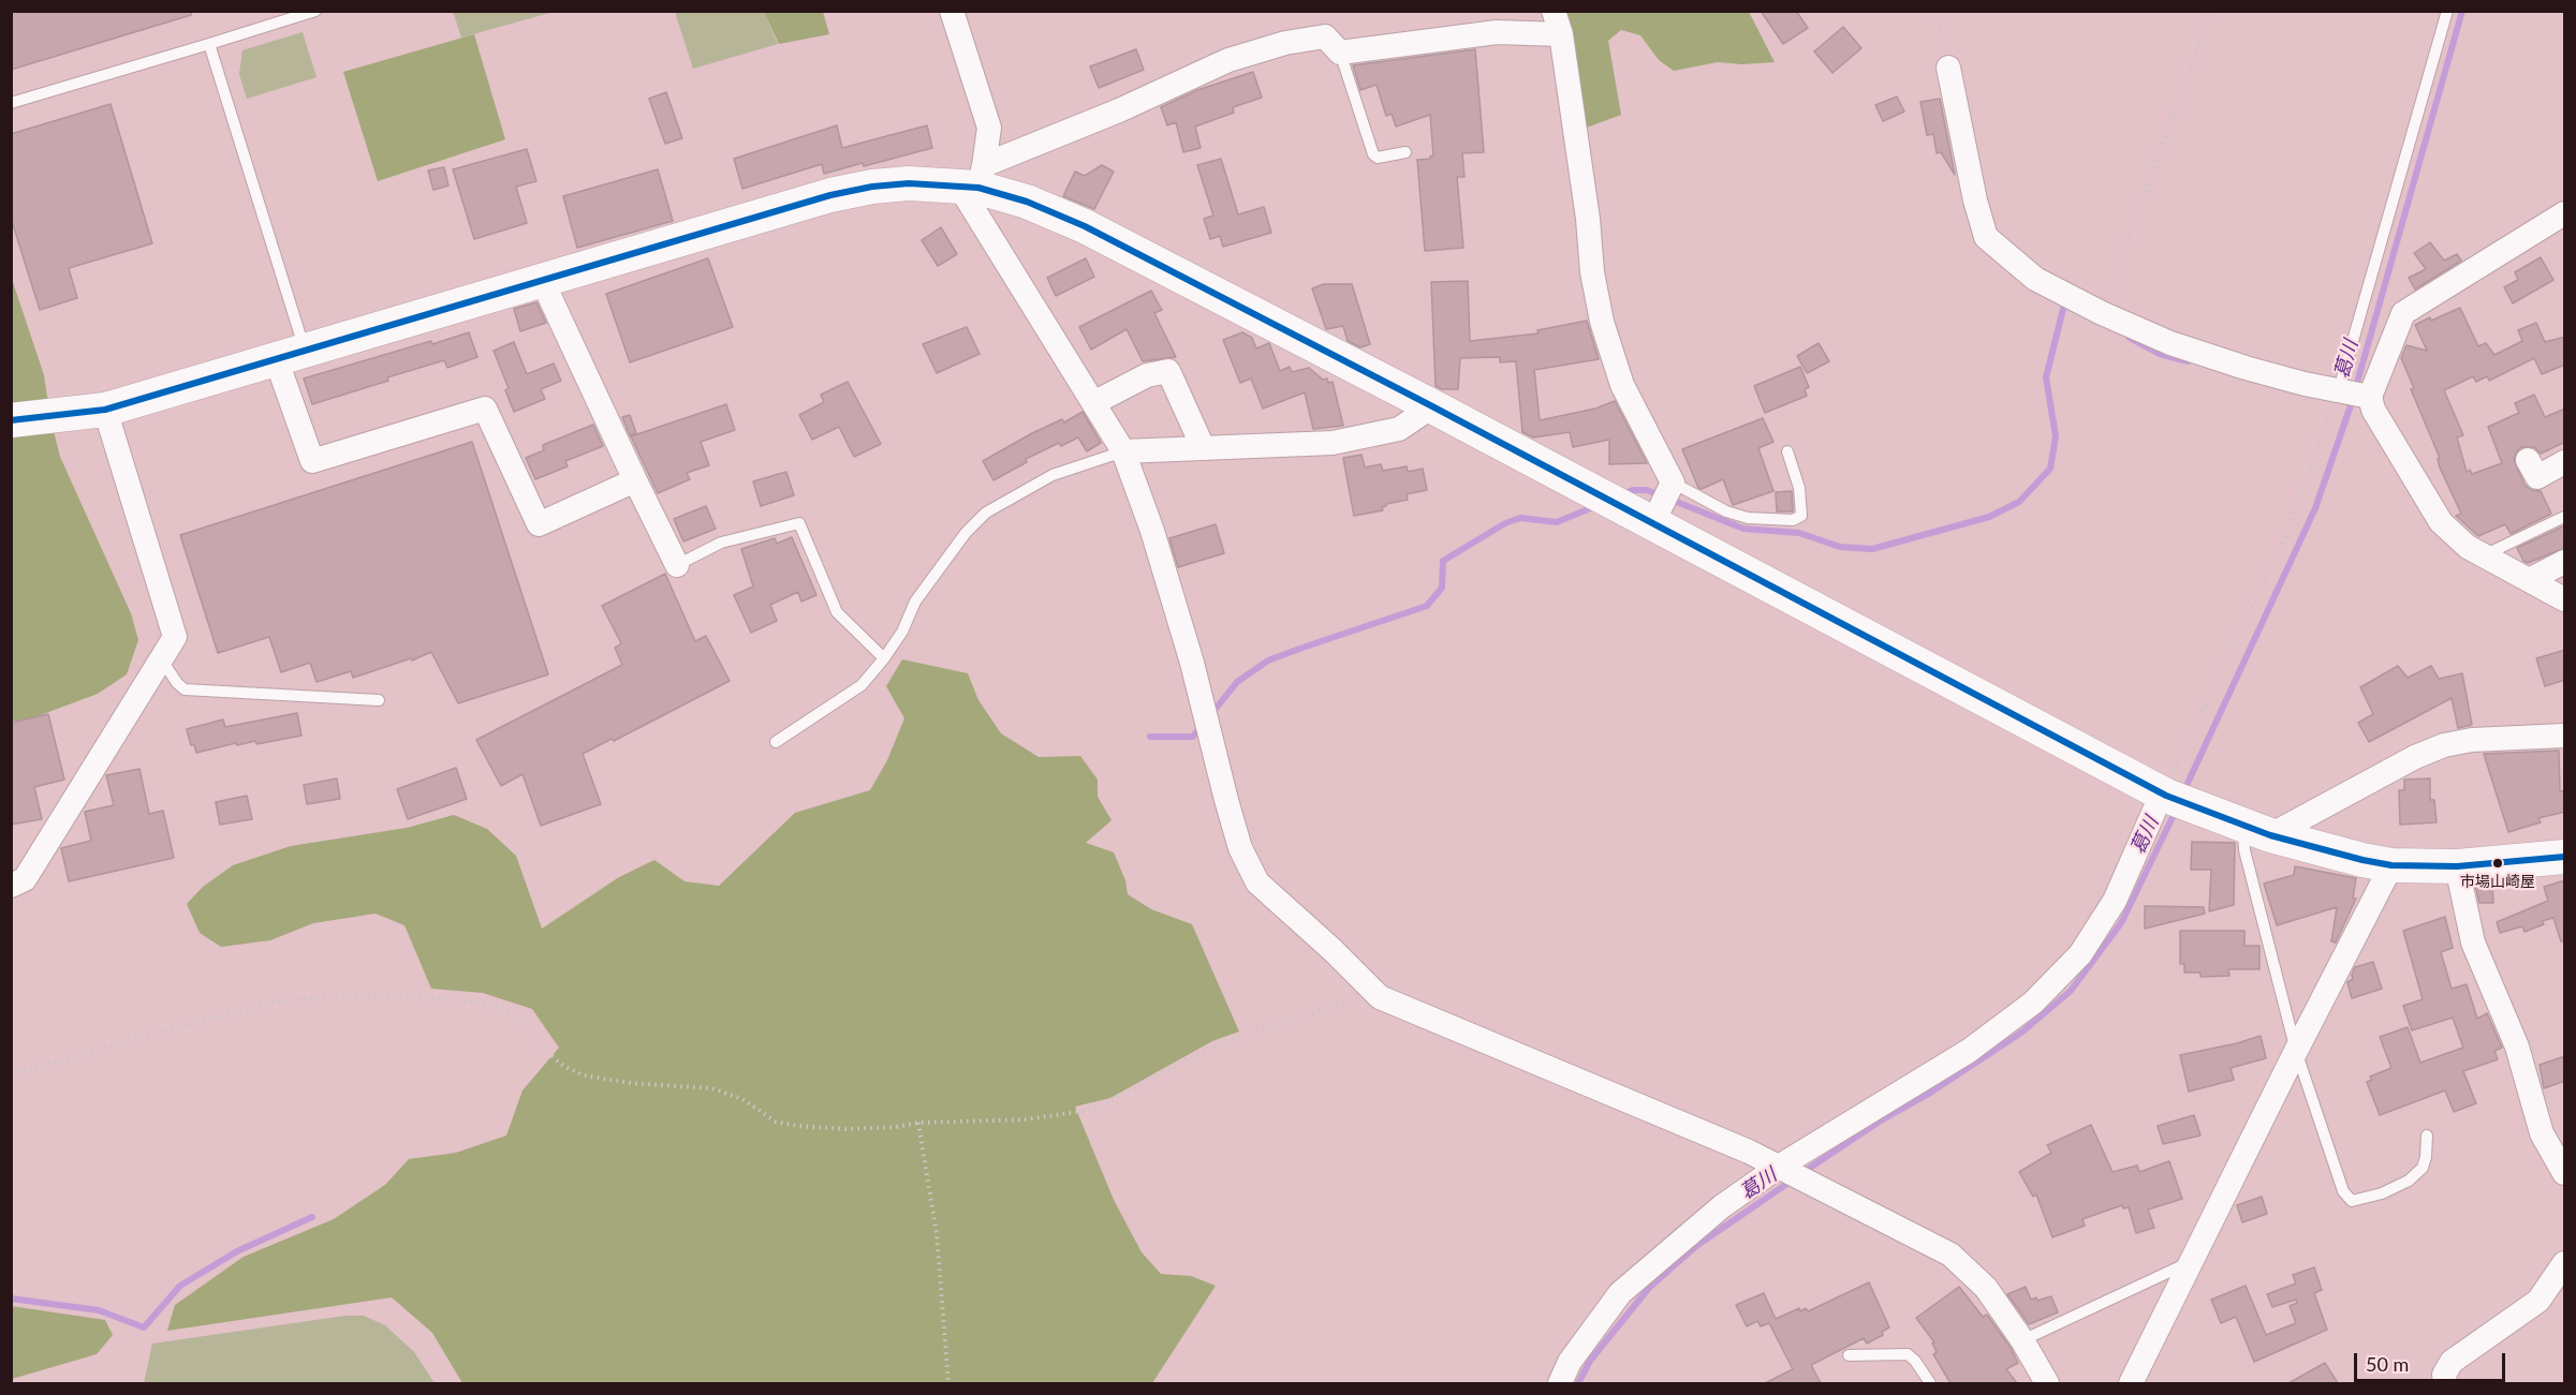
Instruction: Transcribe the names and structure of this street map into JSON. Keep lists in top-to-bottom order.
{
  "water": ["葛川"],
  "places": ["市場山崎屋"],
  "scale_bar": "50 m"
}
